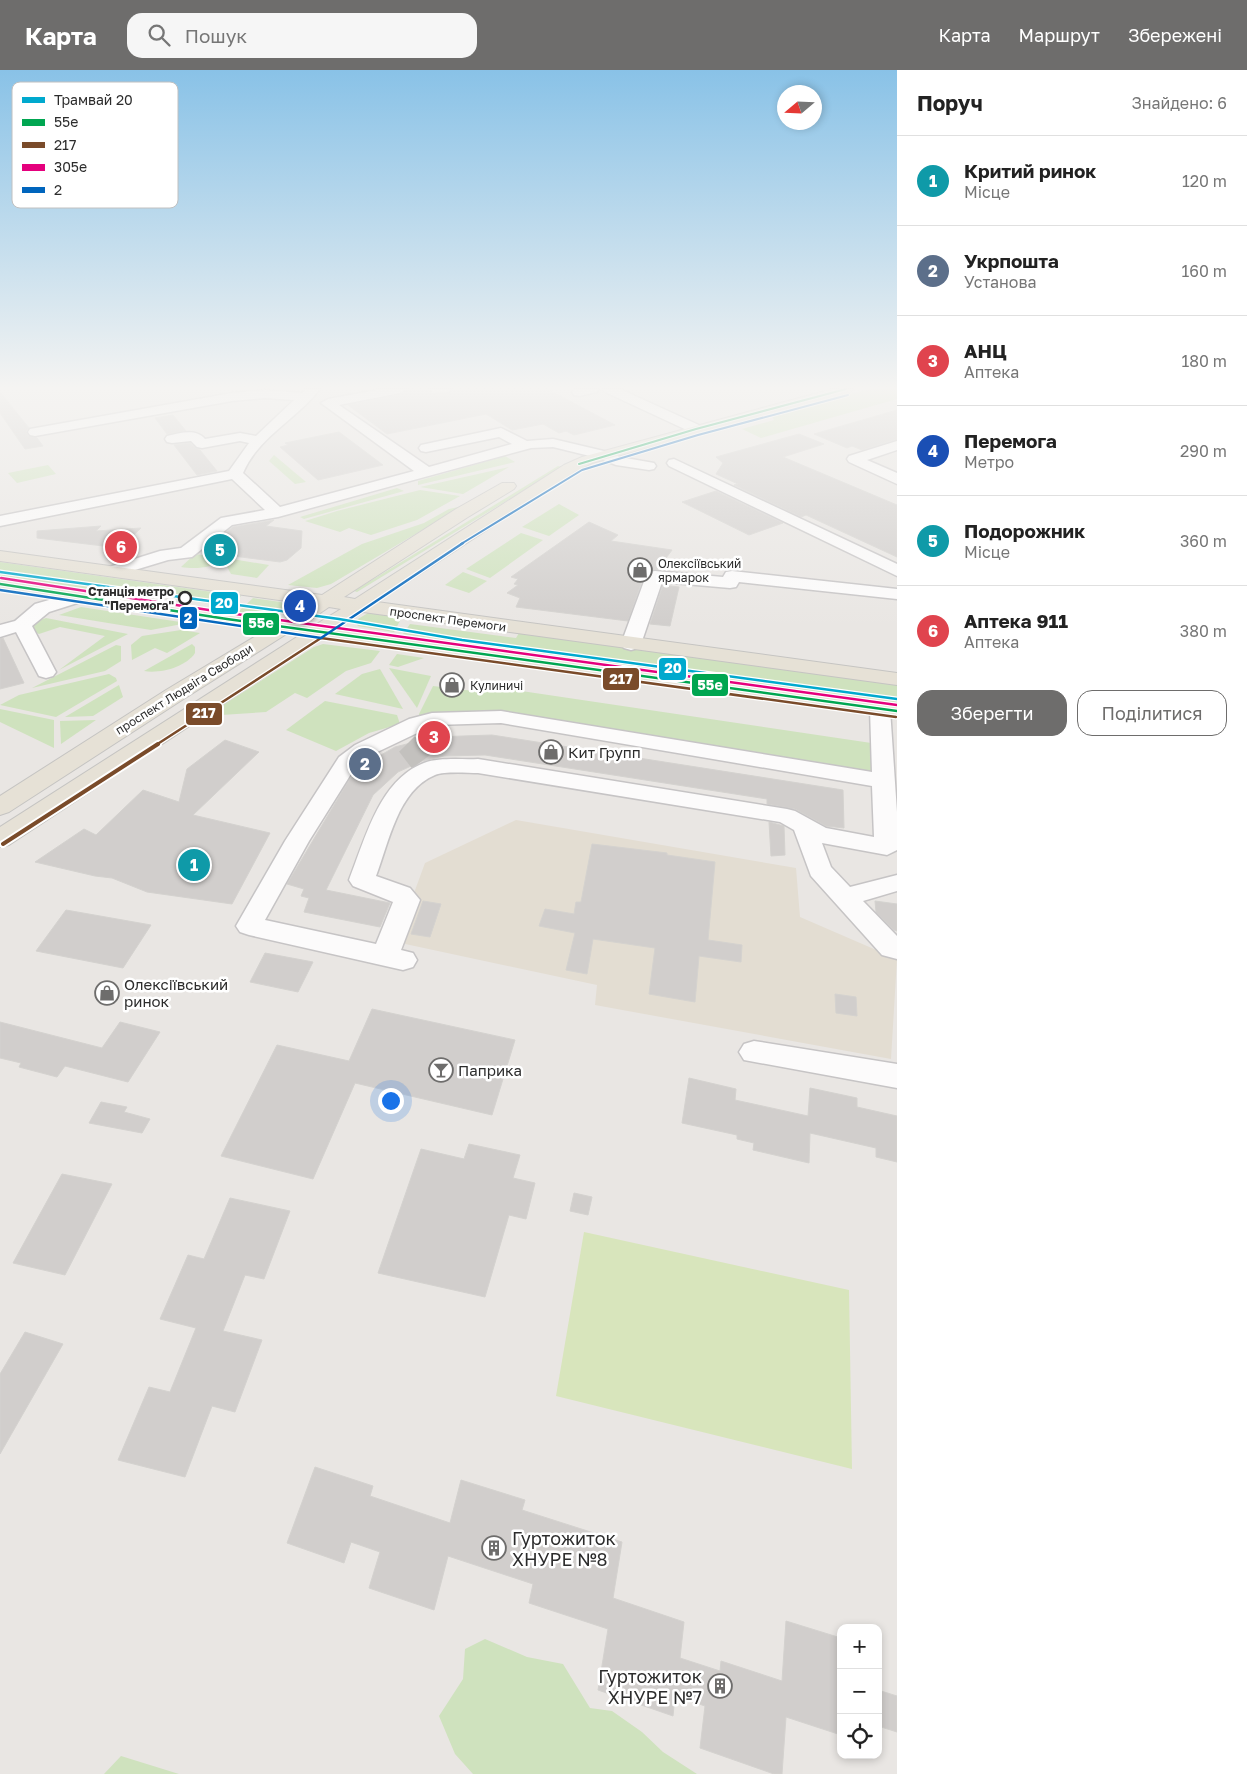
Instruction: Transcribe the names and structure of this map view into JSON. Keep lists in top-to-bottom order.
{
  "streets": {
    "main road": ["проспект Перемоги", "проспект Людвіга Свободи"]
  },
  "crossings": [
    ["проспект Перемоги", "проспект Людвіга Свободи"]
  ],
  "places": {
    "shop": [
      "Олексіївський ярмарок",
      "Кулиничі",
      "Кит Групп",
      "Олексіївський ринок"
    ],
    "other": ["Станція метро \"Перемога\""],
    "bar": ["Паприка"],
    "building": ["Гуртожиток ХНУРЕ №8", "Гуртожиток ХНУРЕ №7"]
  },
  "lines": [
    "transit line 2",
    "tram line 20",
    "transit line 305e",
    "transit line 55е",
    "transit line 217"
  ],
  "legend": [
    "Трамвай 20",
    "55е",
    "217",
    "305e",
    "2"
  ],
  "north": "left",
  "page": {
    "header": "Карта",
    "search": "Пошук",
    "nav": ["Карта", "Маршрут", "Збережені"],
    "heading": ["Поруч", "Знайдено: 6"],
    "list": [
      {
        "mark": "1",
        "name": "Критий ринок",
        "note": "Місце",
        "value": "120 m"
      },
      {
        "mark": "2",
        "name": "Укрпошта",
        "note": "Установа",
        "value": "160 m"
      },
      {
        "mark": "3",
        "name": "АНЦ",
        "note": "Аптека",
        "value": "180 m"
      },
      {
        "mark": "4",
        "name": "Перемога",
        "note": "Метро",
        "value": "290 m"
      },
      {
        "mark": "5",
        "name": "Подорожник",
        "note": "Місце",
        "value": "360 m"
      },
      {
        "mark": "6",
        "name": "Аптека 911",
        "note": "Аптека",
        "value": "380 m"
      }
    ],
    "pins": [
      "6",
      "5",
      "4",
      "3",
      "2",
      "1"
    ],
    "buttons": ["Зберегти", "Поділитися"],
    "map_buttons": ["+", "−"]
  }
}
